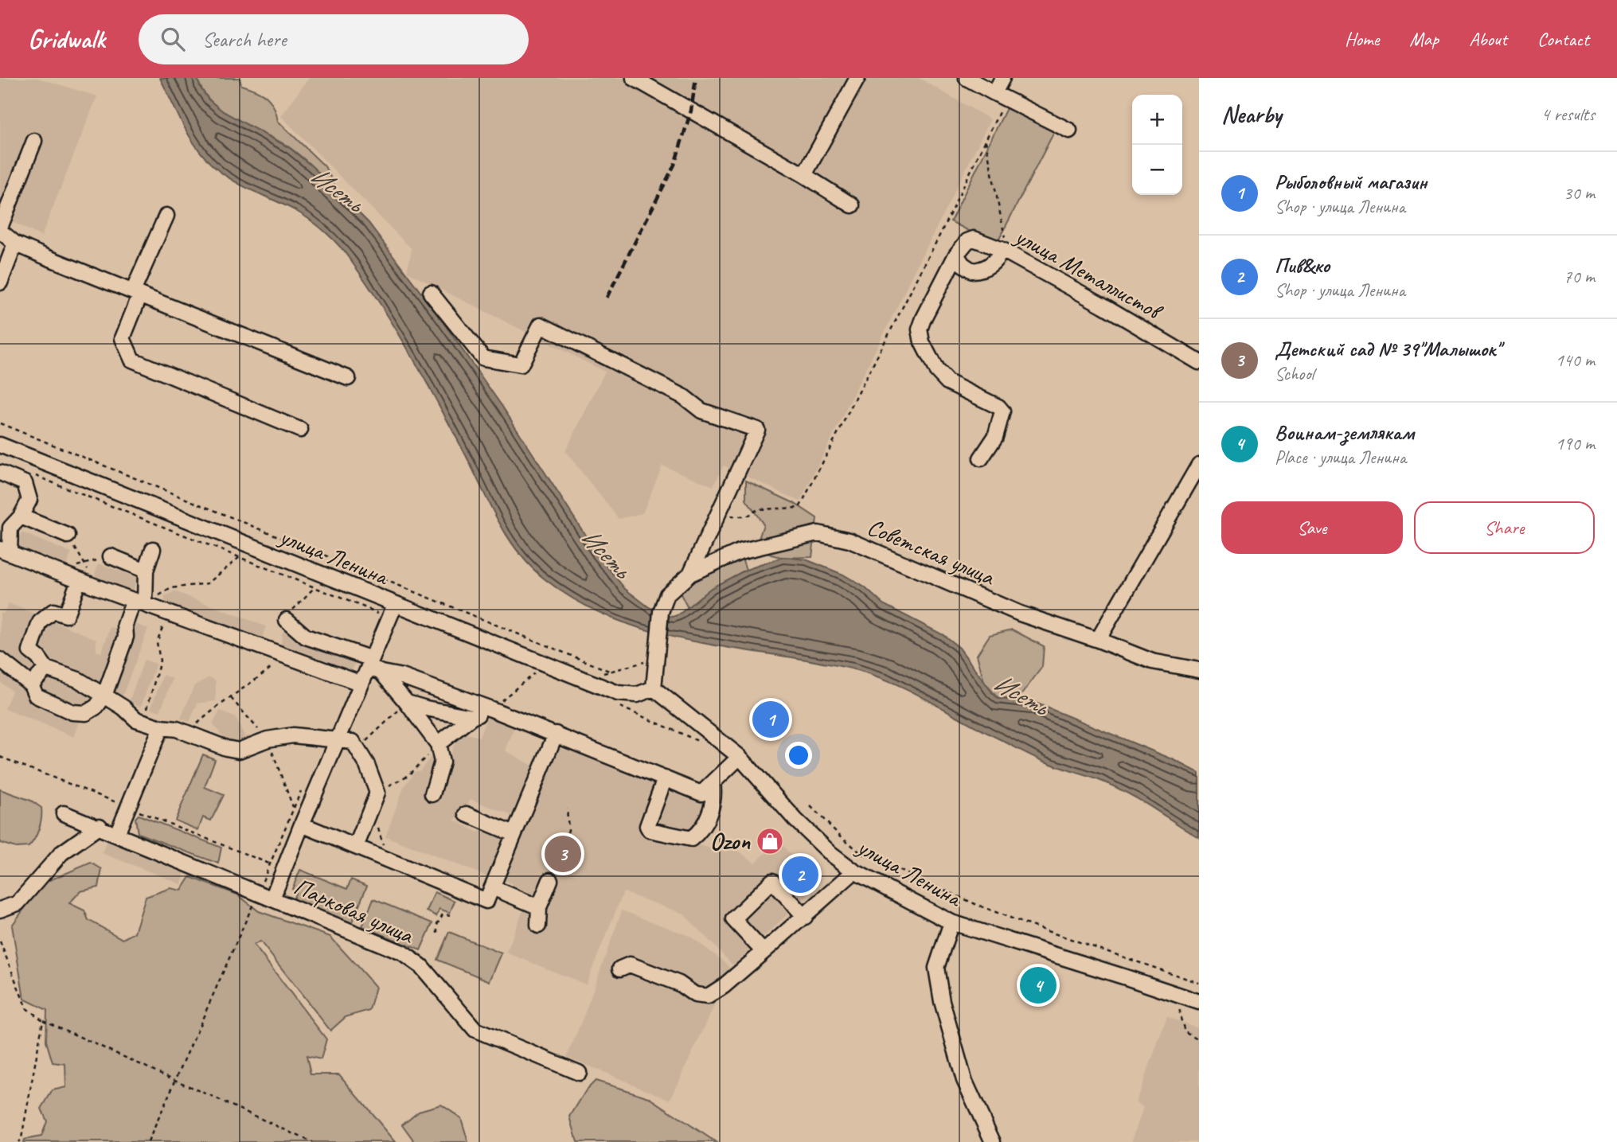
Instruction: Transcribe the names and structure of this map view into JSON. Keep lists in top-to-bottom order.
{
  "streets": {
    "street": [
      "улица Металлистов",
      "Советская улица",
      "улица Ленина",
      "Парковая улица"
    ]
  },
  "crossings": [
    ["Советская улица", "улица Ленина"],
    ["улица Ленина", "Парковая улица"]
  ],
  "water": ["Исеть"],
  "places": {
    "shop": ["Ozon"]
  },
  "page": {
    "header": "Gridwalk",
    "search": "Search here",
    "nav": [
      "Home",
      "Map",
      "About",
      "Contact"
    ],
    "heading": ["Nearby", "4 results"],
    "map_buttons": ["+", "−"],
    "list": [
      {
        "mark": "1",
        "name": "Рыболовный магазин",
        "note": "Shop · улица Ленина",
        "value": "30 m"
      },
      {
        "mark": "2",
        "name": "Пив&ко",
        "note": "Shop · улица Ленина",
        "value": "70 m"
      },
      {
        "mark": "3",
        "name": "Детский сад № 39\"Малышок\"",
        "note": "School",
        "value": "140 m"
      },
      {
        "mark": "4",
        "name": "Воинам-землякам",
        "note": "Place · улица Ленина",
        "value": "190 m"
      }
    ],
    "buttons": ["Save", "Share"],
    "pins": [
      "1",
      "3",
      "2",
      "4"
    ]
  }
}
